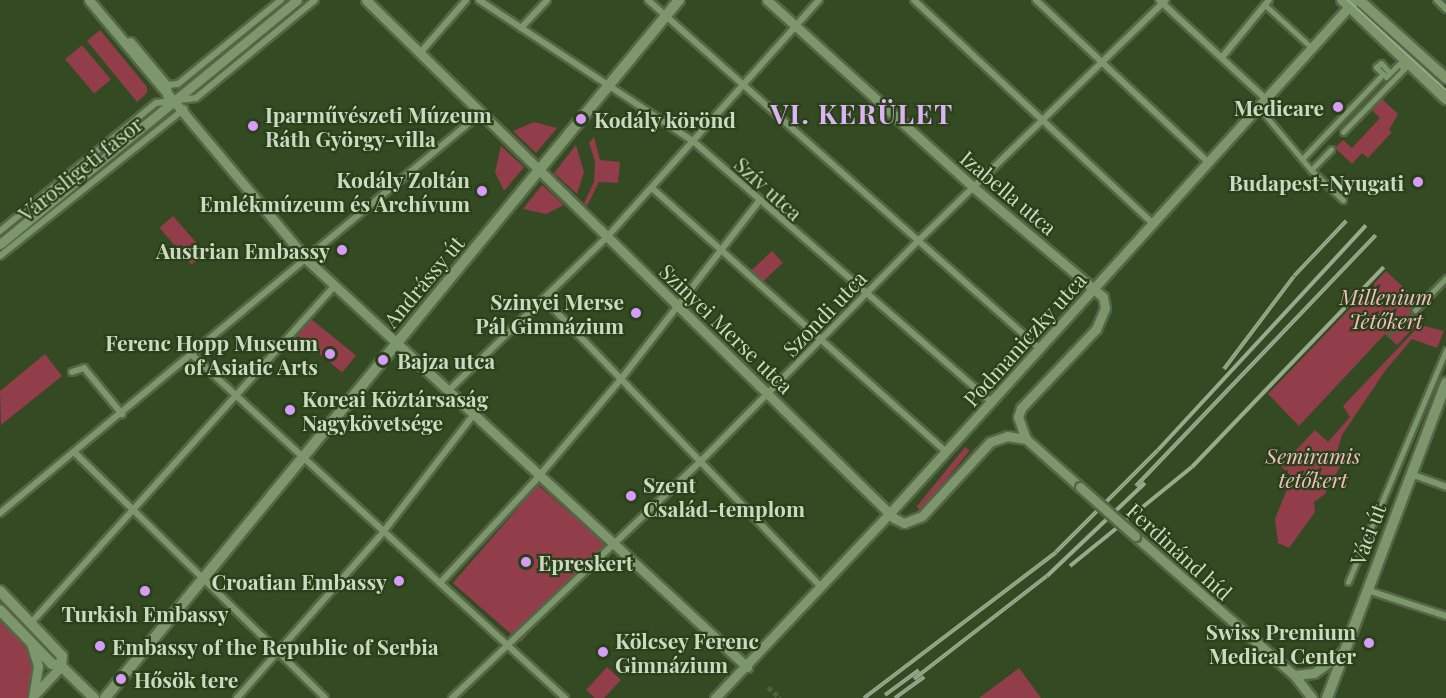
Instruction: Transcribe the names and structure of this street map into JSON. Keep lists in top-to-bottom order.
{
  "streets": {
    "main road": ["Andrássy út", "Váci út"],
    "street": [
      "Városligeti fasor",
      "Szív utca",
      "Izabella utca",
      "Szondi utca",
      "Szinyei Merse utca",
      "Podmaniczky utca",
      "Ferdinánd híd"
    ]
  },
  "crossings": [
    ["Szív utca", "Andrássy út"],
    ["Szív utca", "Szondi utca"],
    ["Szív utca", "Podmaniczky utca"],
    ["Izabella utca", "Szondi utca"],
    ["Izabella utca", "Podmaniczky utca"],
    ["Andrássy út", "Szinyei Merse utca"],
    ["Szondi utca", "Szinyei Merse utca"],
    ["Szinyei Merse utca", "Podmaniczky utca"]
  ],
  "districts": ["VI. KERÜLET"],
  "parks": ["Millenium Tetőkert", "Semiramis tetőkert"],
  "places": [
    "Medicare",
    "Kodály körönd",
    "Iparművészeti Múzeum Ráth György-villa",
    "Budapest-Nyugati",
    "Kodály Zoltán Emlékmúzeum és Archívum",
    "Austrian Embassy",
    "Szinyei Merse Pál Gimnázium",
    "Ferenc Hopp Museum of Asiatic Arts",
    "Bajza utca",
    "Koreai Köztársaság Nagykövetsége",
    "Szent Család-templom",
    "Epreskert",
    "Croatian Embassy",
    "Turkish Embassy",
    "Swiss Premium Medical Center",
    "Embassy of the Republic of Serbia",
    "Kölcsey Ferenc Gimnázium",
    "Hősök tere"
  ]
}
